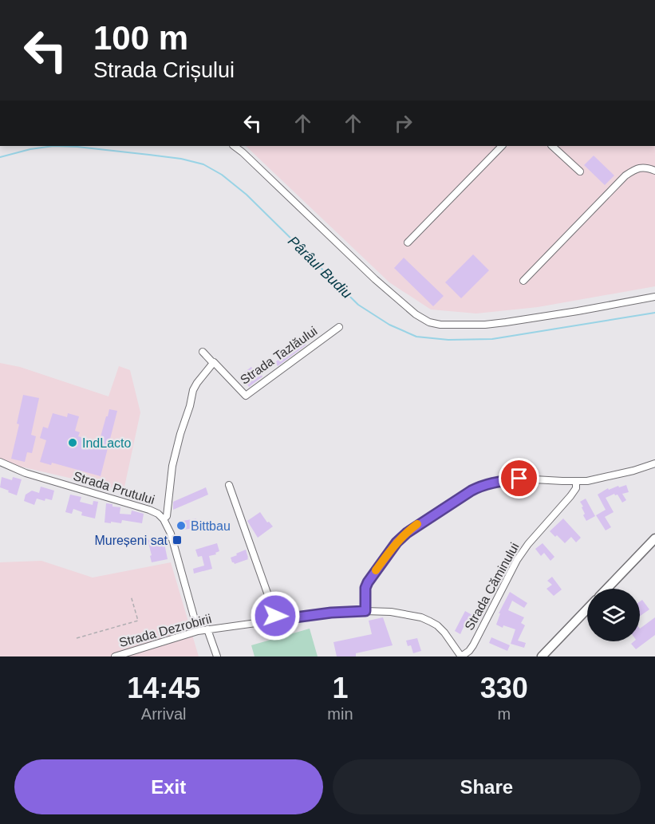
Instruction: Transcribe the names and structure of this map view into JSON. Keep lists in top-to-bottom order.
{
  "streets": {
    "street": [
      "Strada Tazlăului",
      "Strada Prutului",
      "Strada Căminului",
      "Strada Dezrobirii"
    ]
  },
  "crossings": [
    ["Strada Prutului", "Strada Dezrobirii"],
    ["Strada Căminului", "Strada Dezrobirii"]
  ],
  "water": ["Pârâul Budiu"],
  "places": {
    "other": ["IndLacto", "Bittbau"],
    "transit": ["Mureșeni sat"]
  },
  "page": {
    "turn": ["100 m", "Strada Crișului"],
    "eta": [
      "14:45",
      "Arrival",
      "1",
      "min",
      "330",
      "m"
    ],
    "buttons": ["Exit", "Share"]
  }
}
